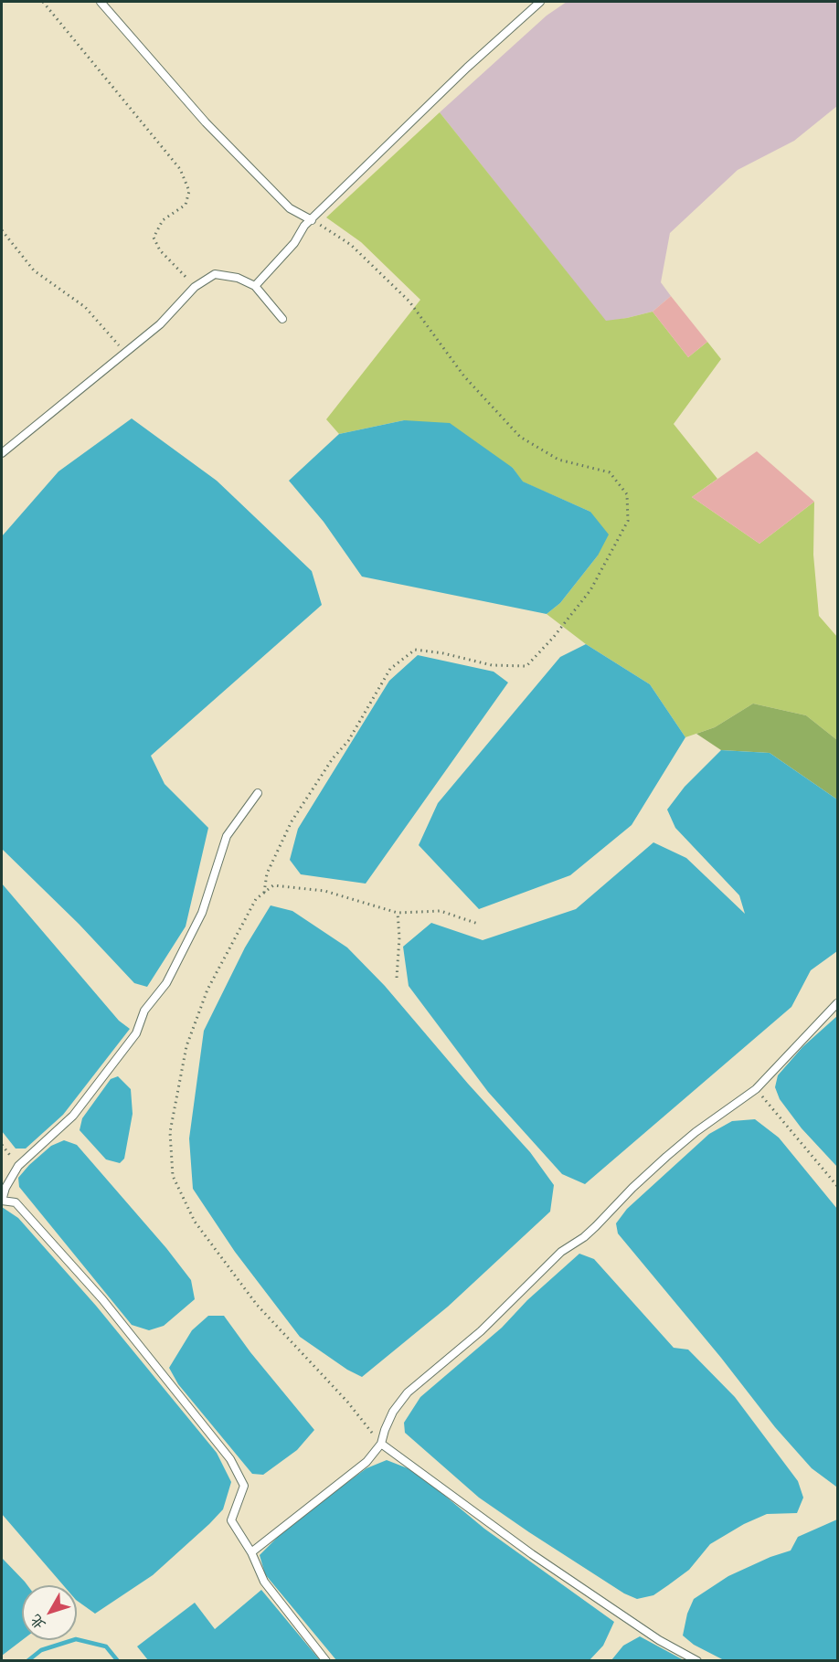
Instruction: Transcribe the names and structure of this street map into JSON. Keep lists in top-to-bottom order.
{
  "north": "bottom left"
}
